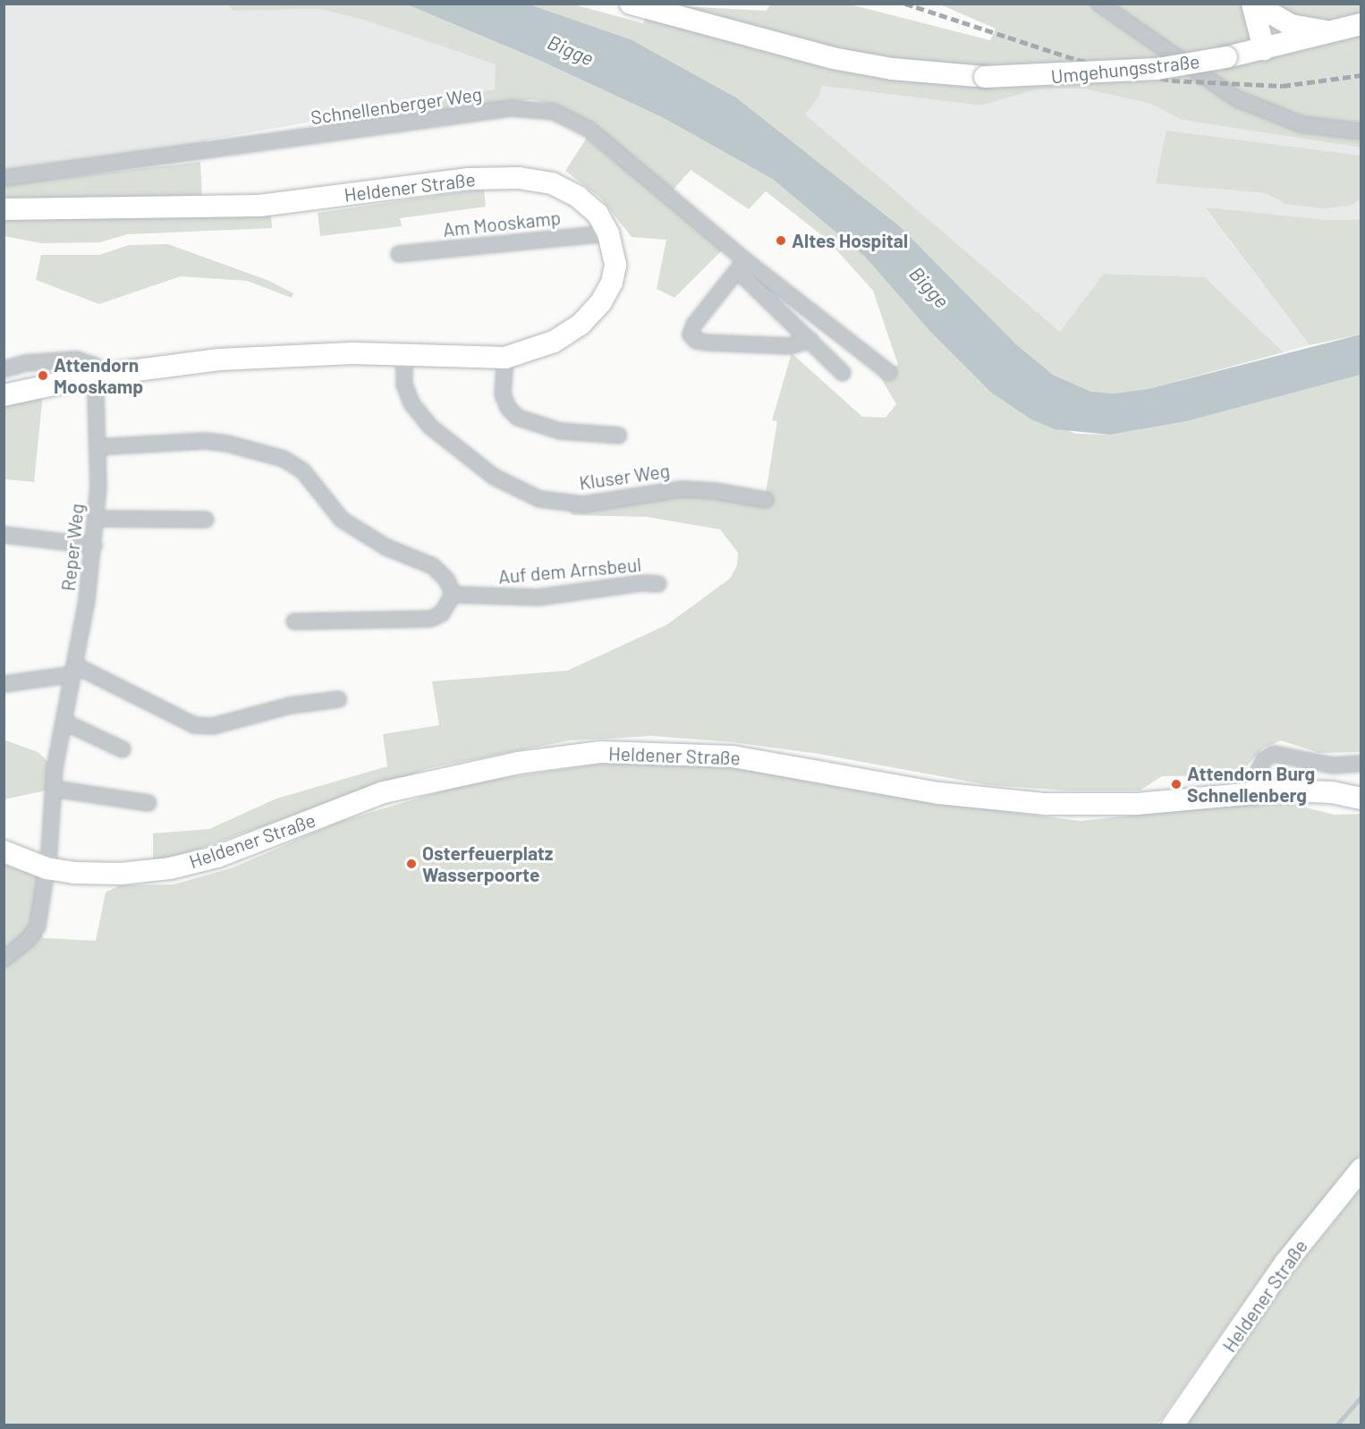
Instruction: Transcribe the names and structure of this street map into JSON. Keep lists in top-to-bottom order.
{
  "streets": {
    "main road": ["Umgehungsstraße", "Heldener Straße"],
    "street": [
      "Schnellenberger Weg",
      "Am Mooskamp",
      "Kluser Weg",
      "Reper Weg",
      "Auf dem Arnsbeul"
    ]
  },
  "crossings": [
    ["Heldener Straße", "Am Mooskamp"],
    ["Heldener Straße", "Kluser Weg"],
    ["Heldener Straße", "Reper Weg"]
  ],
  "water": ["Bigge"],
  "places": [
    "Altes Hospital",
    "Attendorn Mooskamp",
    "Attendorn Burg Schnellenberg",
    "Osterfeuerplatz Wasserpoorte"
  ]
}
